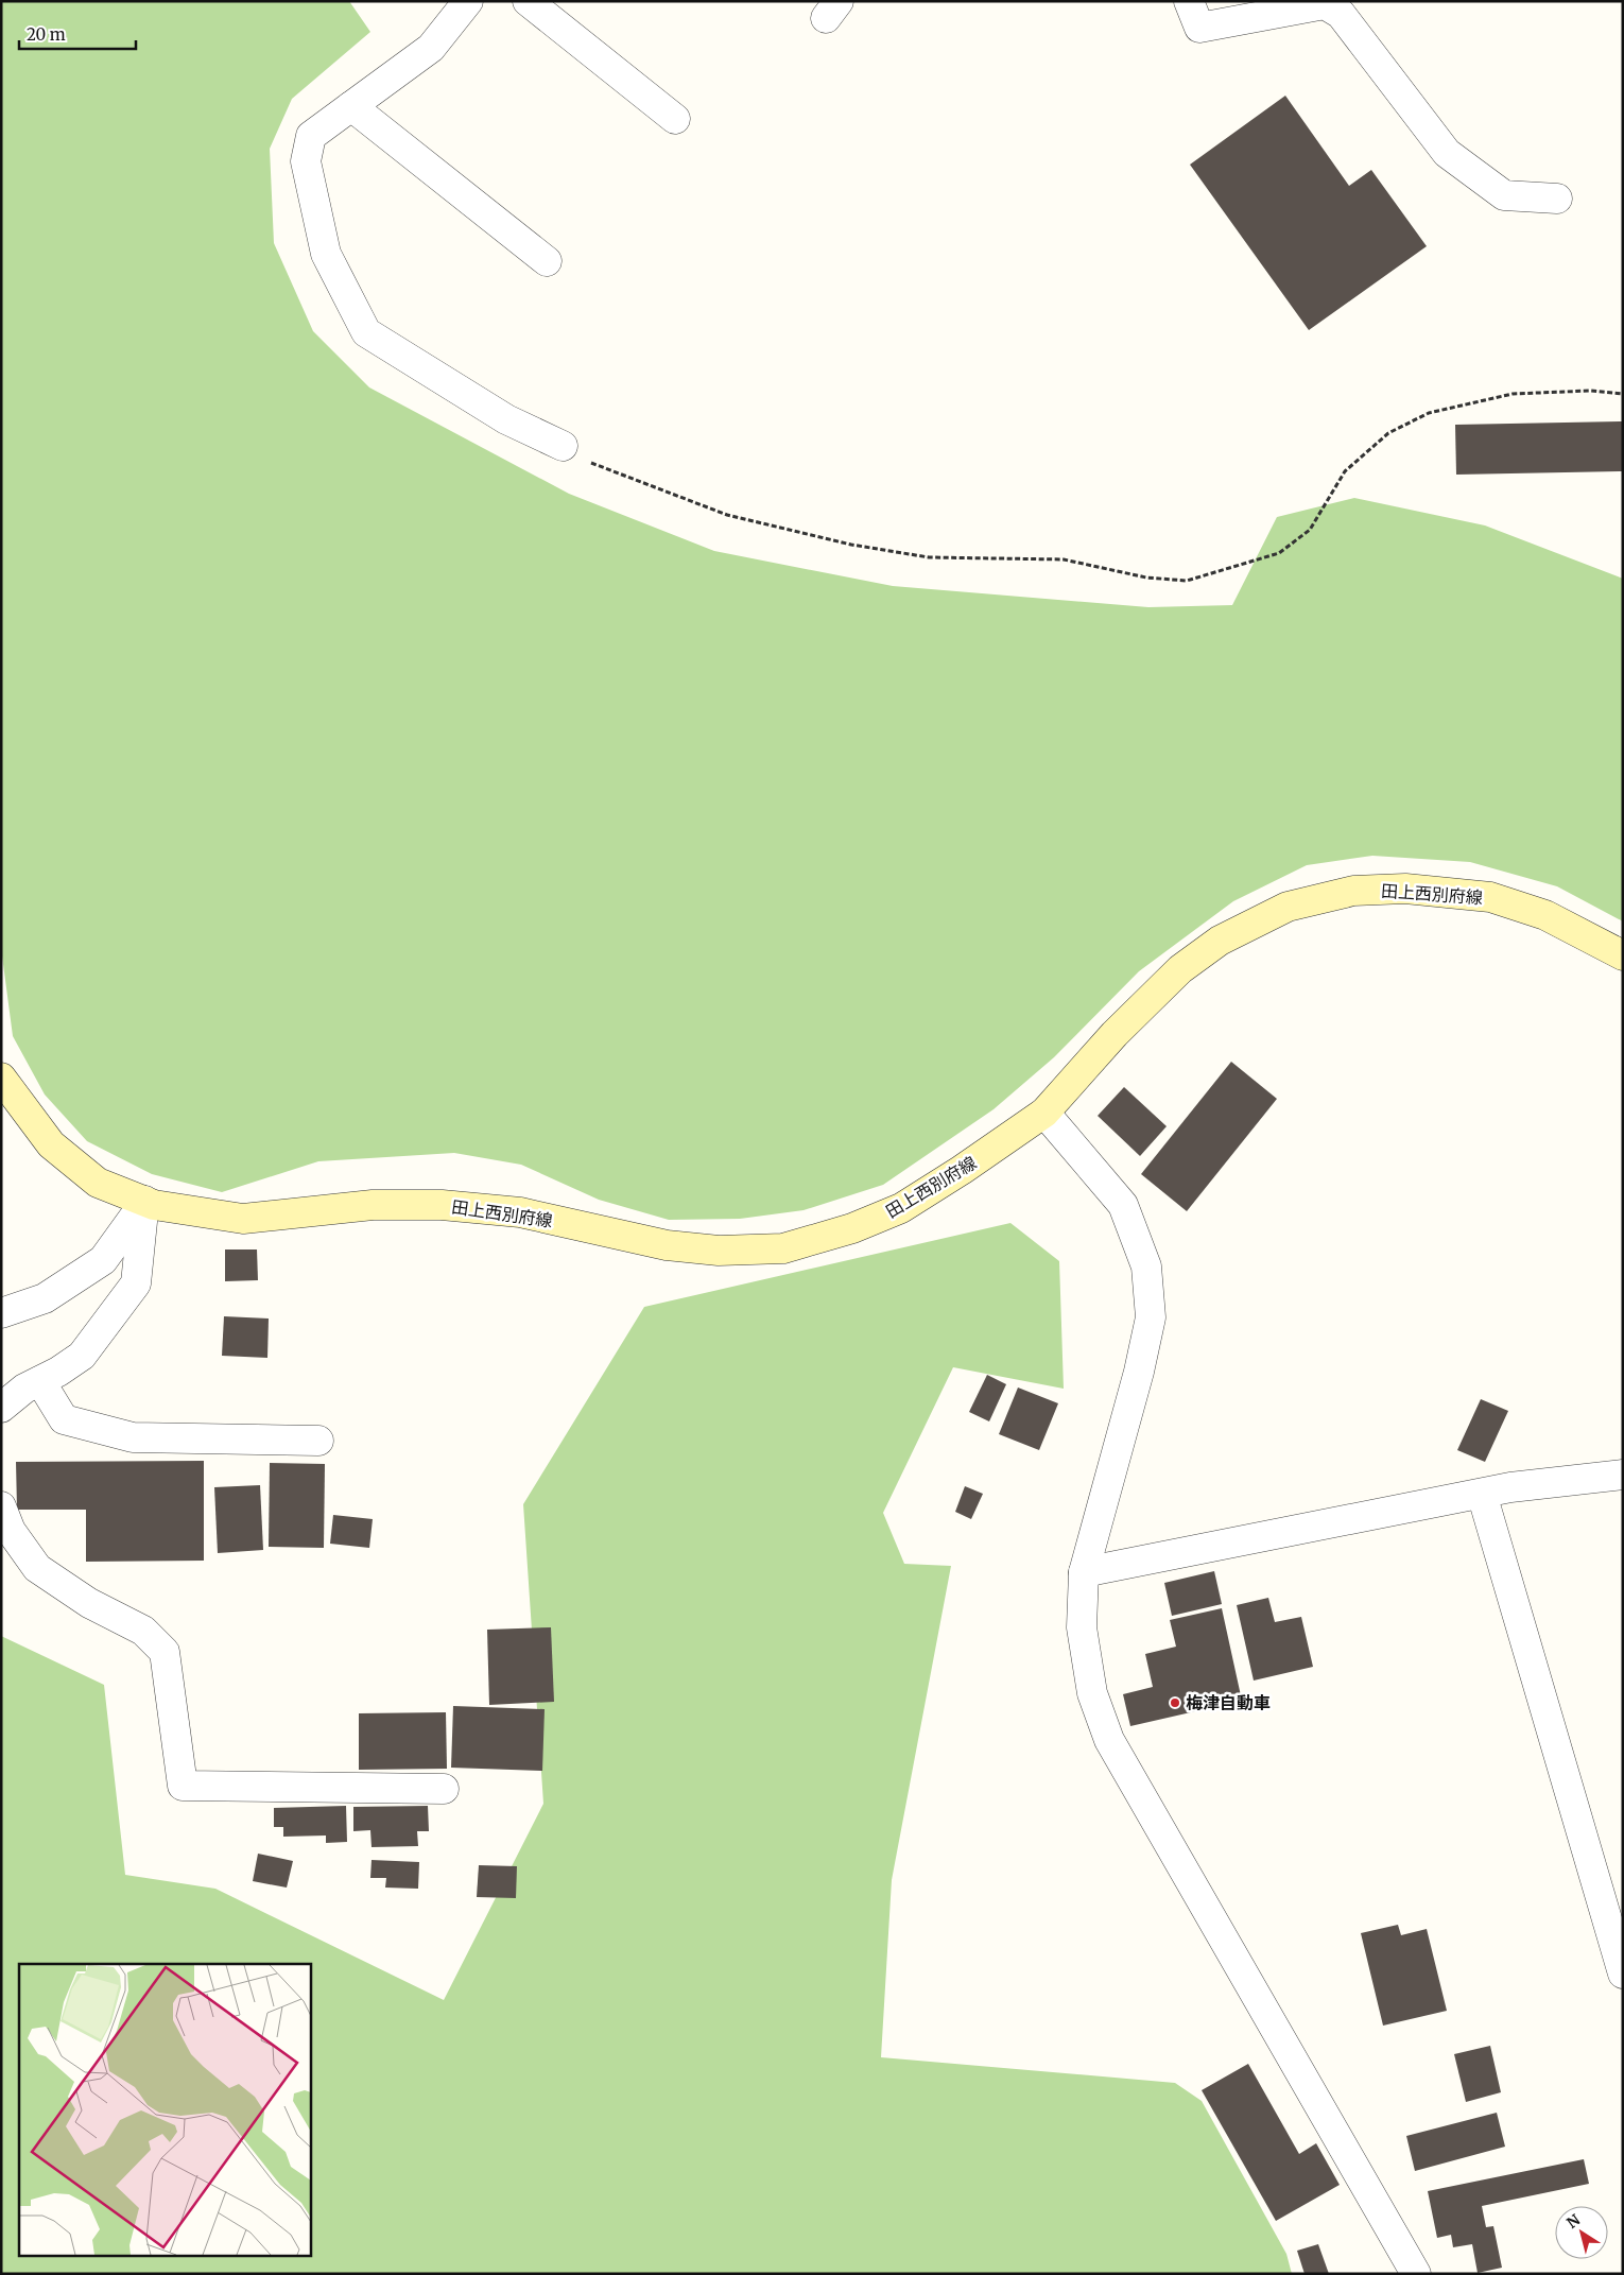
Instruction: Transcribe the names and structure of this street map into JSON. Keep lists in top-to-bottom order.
{
  "streets": {
    "street": ["田上西別府線"]
  },
  "places": ["梅津自動車"],
  "scale_bar": "20 m",
  "north": "top left"
}
